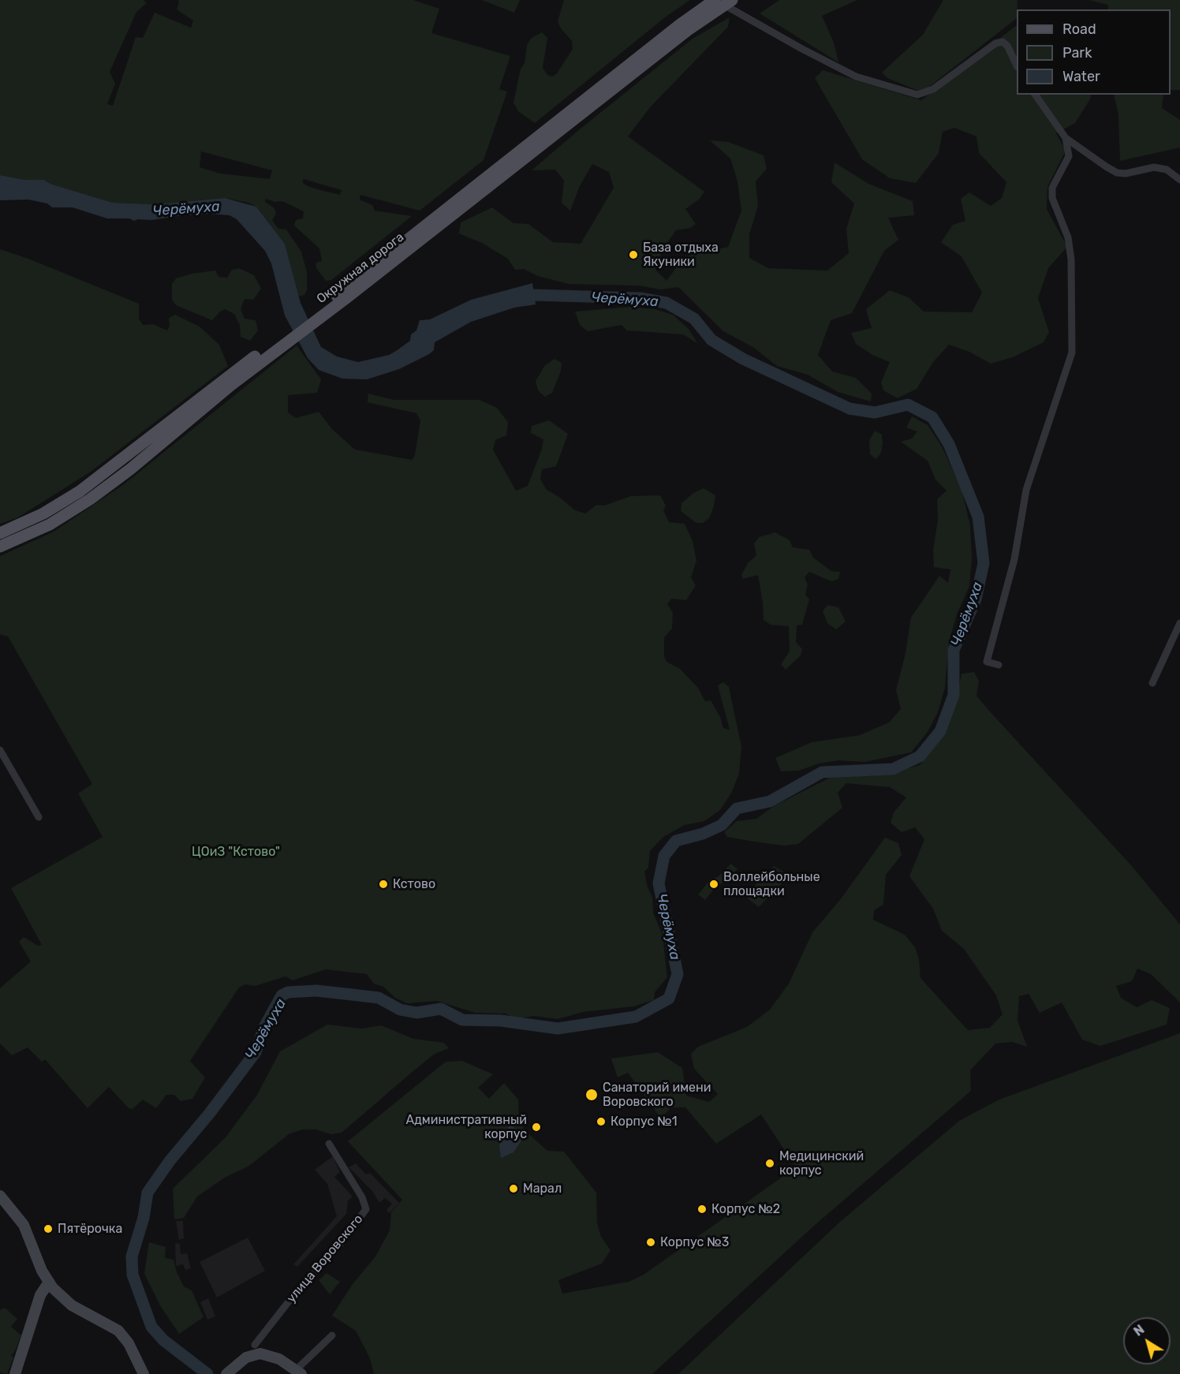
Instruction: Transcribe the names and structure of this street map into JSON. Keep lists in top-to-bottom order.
{
  "streets": {
    "main road": ["Окружная дорога"],
    "street": ["улица Воровского"]
  },
  "water": ["Черёмуха"],
  "parks": ["ЦОиЗ \"Кстово\""],
  "places": [
    "База отдыха Якуники",
    "Кстово",
    "Воллейбольные площадки",
    "Санаторий имени Воровского",
    "Корпус №1",
    "Административный корпус",
    "Медицинский корпус",
    "Марал",
    "Корпус №2",
    "Пятёрочка",
    "Корпус №3"
  ],
  "legend": ["Road", "Park", "Water"],
  "north": "top left"
}
